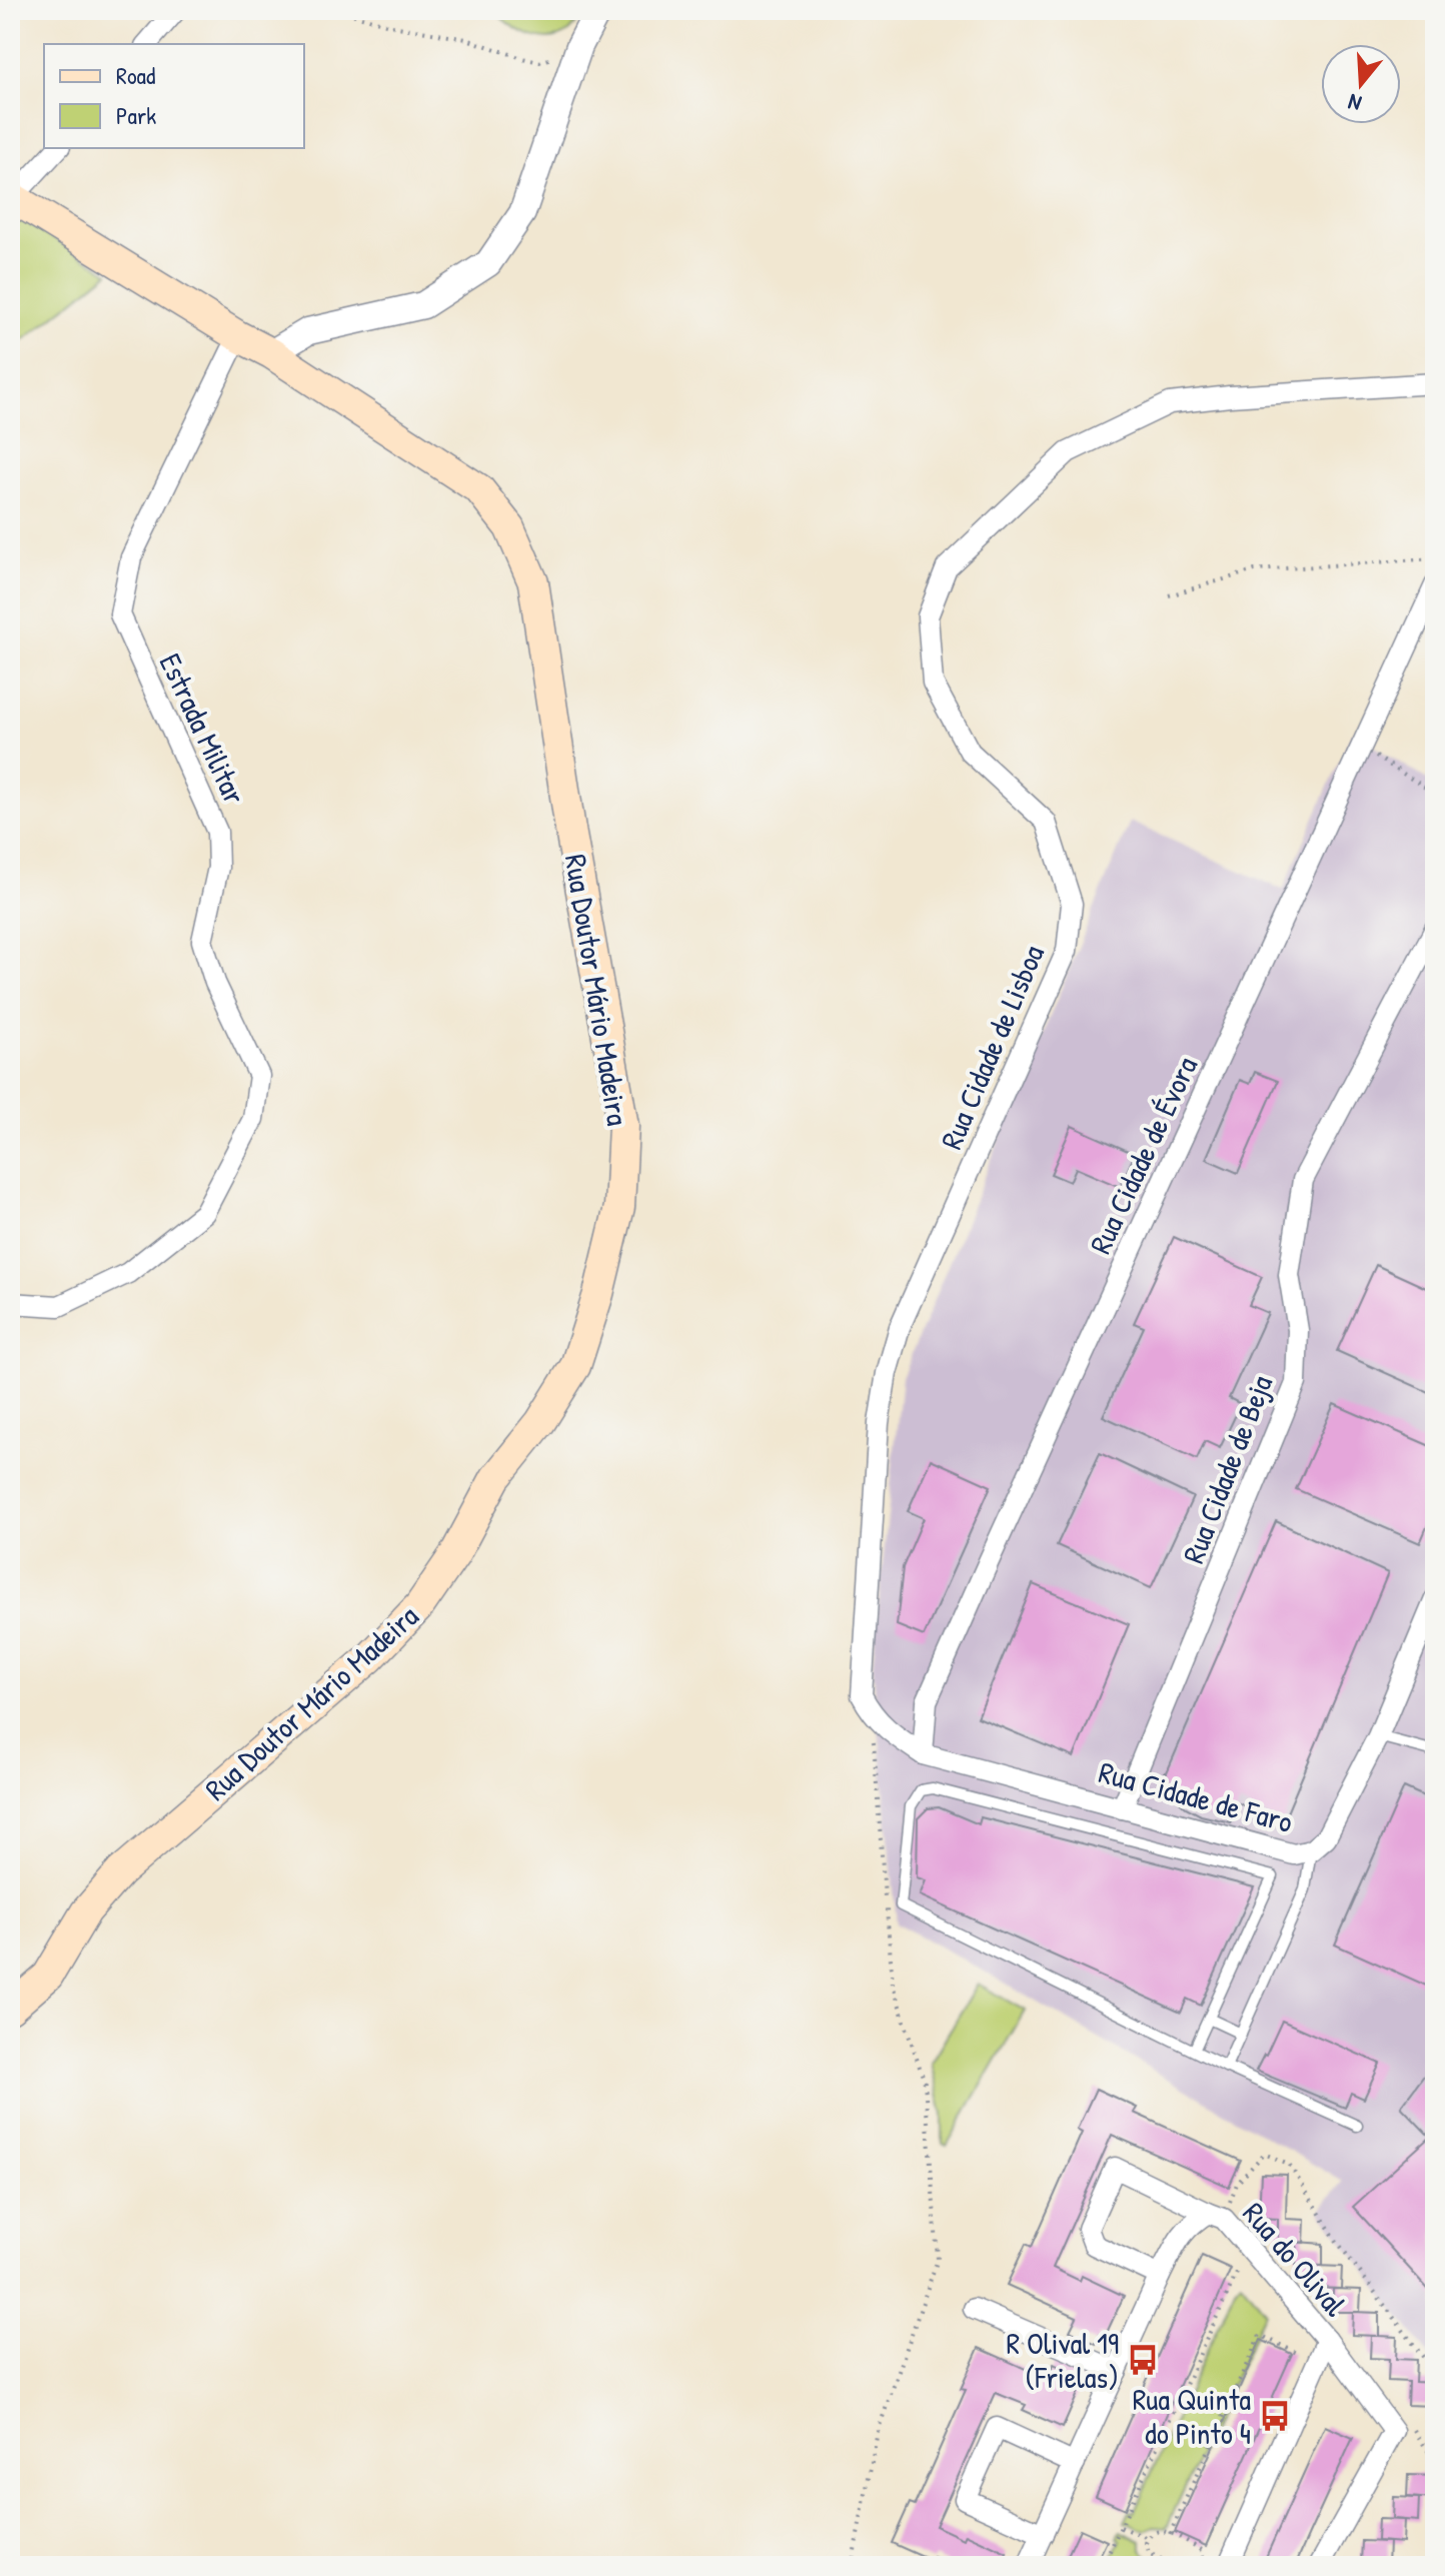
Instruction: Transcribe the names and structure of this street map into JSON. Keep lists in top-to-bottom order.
{
  "streets": {
    "main road": ["Rua Doutor Mário Madeira"],
    "street": [
      "Estrada Militar",
      "Rua Cidade de Lisboa",
      "Rua Cidade de Évora",
      "Rua Cidade de Beja",
      "Rua Cidade de Faro",
      "Rua do Olival"
    ]
  },
  "crossings": [
    ["Estrada Militar", "Rua Doutor Mário Madeira"],
    ["Rua Cidade de Lisboa", "Rua Cidade de Faro"],
    ["Rua Cidade de Évora", "Rua Cidade de Faro"],
    ["Rua Cidade de Beja", "Rua Cidade de Faro"]
  ],
  "places": {
    "bus stop": ["R Olival 19 (Frielas)", "Rua Quinta do Pinto 4"]
  },
  "legend": ["Road", "Park"],
  "north": "bottom"
}
